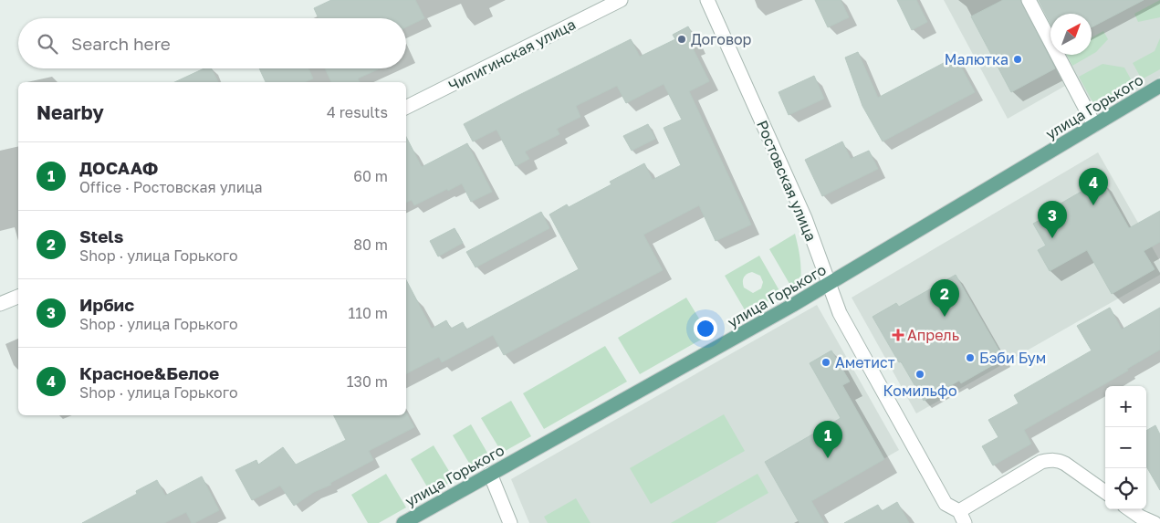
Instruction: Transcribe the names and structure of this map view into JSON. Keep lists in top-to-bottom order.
{
  "streets": {
    "main road": ["улица Горького"],
    "street": ["Чипигинская улица", "Ростовская улица"]
  },
  "crossings": [
    ["улица Горького", "Ростовская улица"]
  ],
  "places": {
    "other": [
      "Договор",
      "Малютка",
      "Бэби Бум",
      "Аметист",
      "Комильфо"
    ],
    "health": ["Апрель"]
  },
  "north": "top right",
  "page": {
    "search": "Search here",
    "heading": ["Nearby", "4 results"],
    "list": [
      {
        "mark": "1",
        "name": "ДОСААФ",
        "note": "Office · Ростовская улица",
        "value": "60 m"
      },
      {
        "mark": "2",
        "name": "Stels",
        "note": "Shop · улица Горького",
        "value": "80 m"
      },
      {
        "mark": "3",
        "name": "Ирбис",
        "note": "Shop · улица Горького",
        "value": "110 m"
      },
      {
        "mark": "4",
        "name": "Красное&Белое",
        "note": "Shop · улица Горького",
        "value": "130 m"
      }
    ],
    "pins": [
      "4",
      "3",
      "2",
      "1"
    ],
    "map_buttons": ["+", "−"]
  }
}
